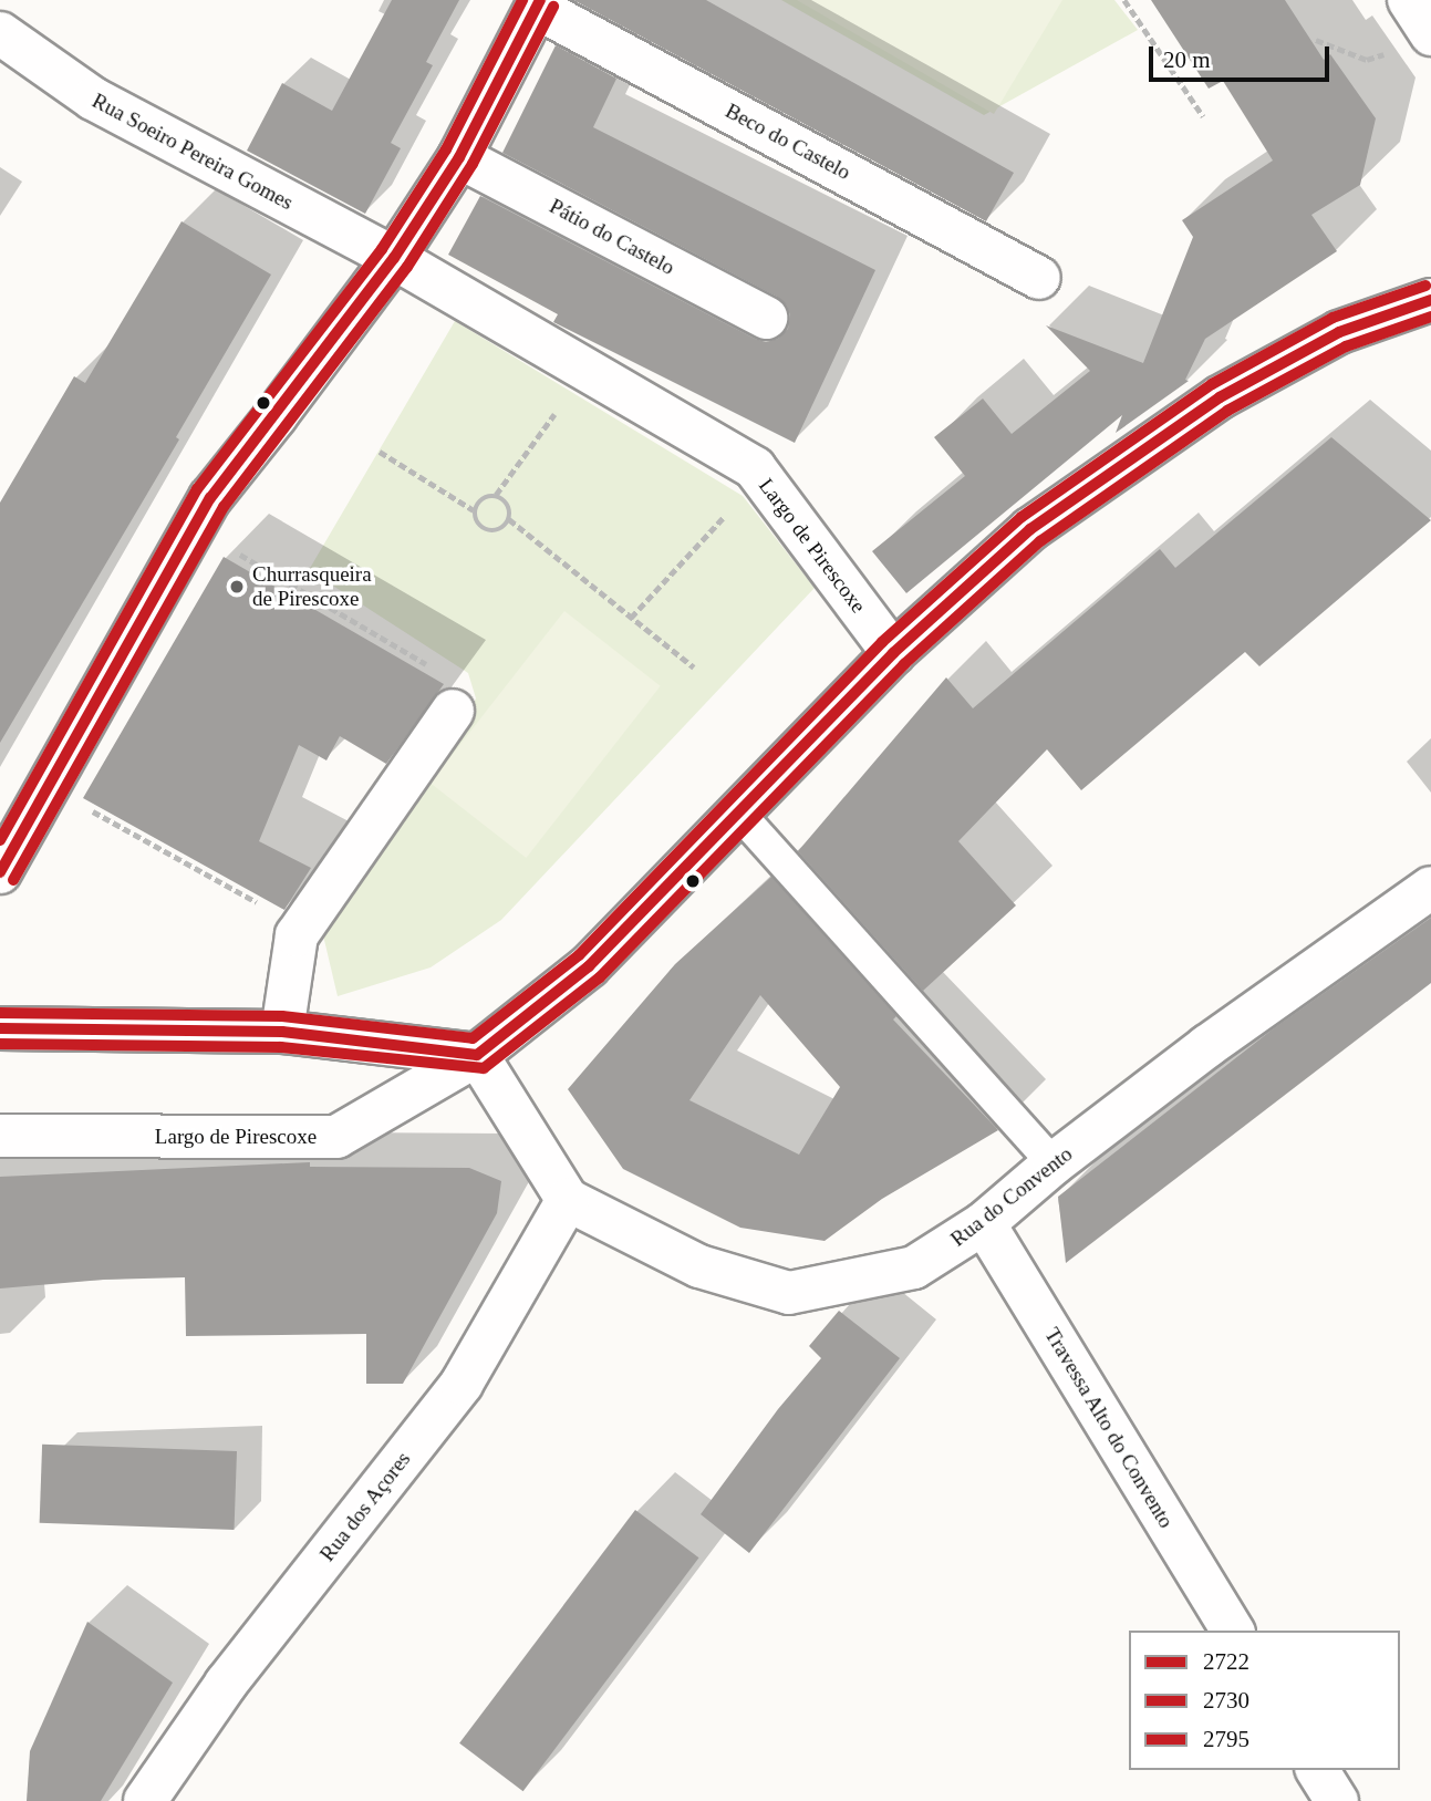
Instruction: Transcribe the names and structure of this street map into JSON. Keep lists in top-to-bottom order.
{
  "streets": {
    "street": [
      "Beco do Castelo",
      "Rua Soeiro Pereira Gomes",
      "Pátio do Castelo",
      "Largo de Pirescoxe",
      "Rua do Convento",
      "Travessa Alto do Convento",
      "Rua dos Açores"
    ]
  },
  "crossings": [
    ["Rua Soeiro Pereira Gomes", "Largo de Pirescoxe"],
    ["Rua do Convento", "Travessa Alto do Convento"],
    ["Rua do Convento", "Rua dos Açores"]
  ],
  "places": ["Churrasqueira de Pirescoxe"],
  "lines": ["transit line 2722", "transit line 2795", "transit line 2730"],
  "legend": ["2722", "2730", "2795"],
  "scale_bar": "20 m"
}
